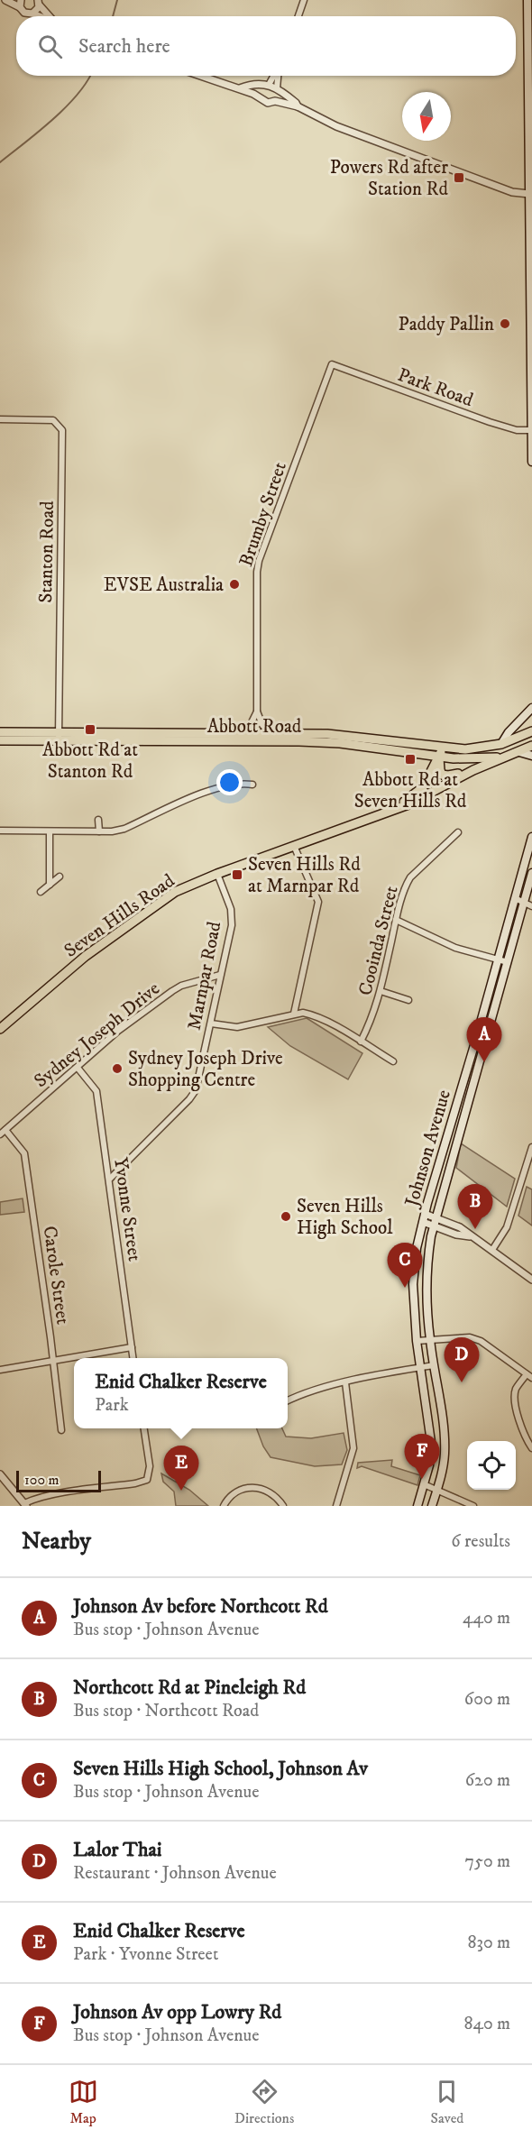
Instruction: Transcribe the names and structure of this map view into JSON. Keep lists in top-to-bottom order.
{
  "streets": {
    "main road": ["Abbott Road", "Seven Hills Road", "Johnson Avenue"],
    "street": [
      "Park Road",
      "Brumby Street",
      "Stanton Road",
      "Cooinda Street",
      "Marnpar Road",
      "Sydney Joseph Drive",
      "Yvonne Street",
      "Carole Street"
    ]
  },
  "crossings": [
    ["Park Road", "Brumby Street"],
    ["Stanton Road", "Abbott Road"],
    ["Abbott Road", "Seven Hills Road"],
    ["Seven Hills Road", "Marnpar Road"],
    ["Marnpar Road", "Sydney Joseph Drive"],
    ["Marnpar Road", "Yvonne Street"],
    ["Sydney Joseph Drive", "Yvonne Street"],
    ["Sydney Joseph Drive", "Carole Street"]
  ],
  "places": {
    "transit": [
      "Powers Rd after Station Rd",
      "Abbott Rd at Stanton Rd",
      "Abbott Rd at Seven Hills Rd",
      "Seven Hills Rd at Marnpar Rd"
    ],
    "other": [
      "Paddy Pallin",
      "EVSE Australia",
      "Sydney Joseph Drive Shopping Centre",
      "Seven Hills High School"
    ]
  },
  "scale_bar": "100 m",
  "north": "bottom",
  "page": {
    "search": "Search here",
    "pins": [
      "A",
      "B",
      "C",
      "D",
      "F",
      "E"
    ],
    "popup": ["Enid Chalker Reserve", "Park"],
    "scale": "100 m",
    "heading": ["Nearby", "6 results"],
    "list": [
      {
        "mark": "A",
        "name": "Johnson Av before Northcott Rd",
        "note": "Bus stop · Johnson Avenue",
        "value": "440 m"
      },
      {
        "mark": "B",
        "name": "Northcott Rd at Pineleigh Rd",
        "note": "Bus stop · Northcott Road",
        "value": "600 m"
      },
      {
        "mark": "C",
        "name": "Seven Hills High School, Johnson Av",
        "note": "Bus stop · Johnson Avenue",
        "value": "620 m"
      },
      {
        "mark": "D",
        "name": "Lalor Thai",
        "note": "Restaurant · Johnson Avenue",
        "value": "750 m"
      },
      {
        "mark": "E",
        "name": "Enid Chalker Reserve",
        "note": "Park · Yvonne Street",
        "value": "830 m"
      },
      {
        "mark": "F",
        "name": "Johnson Av opp Lowry Rd",
        "note": "Bus stop · Johnson Avenue",
        "value": "840 m"
      }
    ],
    "nav": ["Map", "Directions", "Saved"]
  }
}
